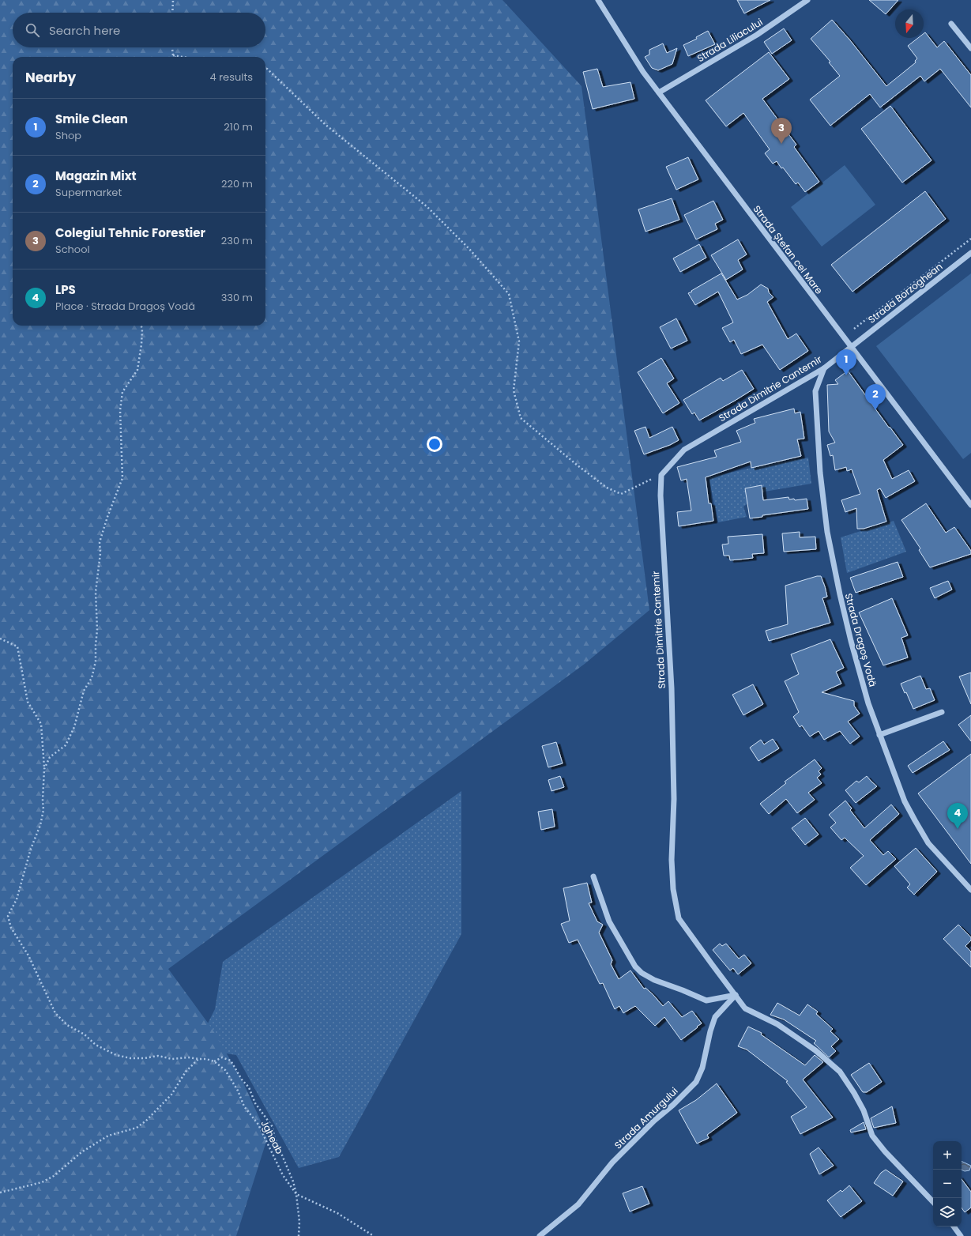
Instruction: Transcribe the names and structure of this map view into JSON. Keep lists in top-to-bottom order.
{
  "streets": {
    "street": [
      "Strada Liliacului",
      "Strada Ștefan cel Mare",
      "Strada Borzoghean",
      "Strada Dimitrie Cantemir",
      "Strada Dragoș Vodă",
      "Strada Amurgului"
    ],
    "path": ["Jgheab"]
  },
  "crossings": [
    ["Strada Liliacului", "Strada Ștefan cel Mare"],
    ["Strada Ștefan cel Mare", "Strada Borzoghean"],
    ["Strada Ștefan cel Mare", "Strada Dimitrie Cantemir"],
    ["Strada Borzoghean", "Strada Dimitrie Cantemir"],
    ["Strada Dimitrie Cantemir", "Strada Dragoș Vodă"],
    ["Strada Dimitrie Cantemir", "Strada Amurgului"]
  ],
  "north": "bottom",
  "page": {
    "search": "Search here",
    "heading": ["Nearby", "4 results"],
    "list": [
      {
        "mark": "1",
        "name": "Smile Clean",
        "note": "Shop",
        "value": "210 m"
      },
      {
        "mark": "2",
        "name": "Magazin Mixt",
        "note": "Supermarket",
        "value": "220 m"
      },
      {
        "mark": "3",
        "name": "Colegiul Tehnic Forestier",
        "note": "School",
        "value": "230 m"
      },
      {
        "mark": "4",
        "name": "LPS",
        "note": "Place · Strada Dragoș Vodă",
        "value": "330 m"
      }
    ],
    "pins": [
      "3",
      "1",
      "2",
      "4"
    ],
    "map_buttons": ["+", "−"]
  }
}
